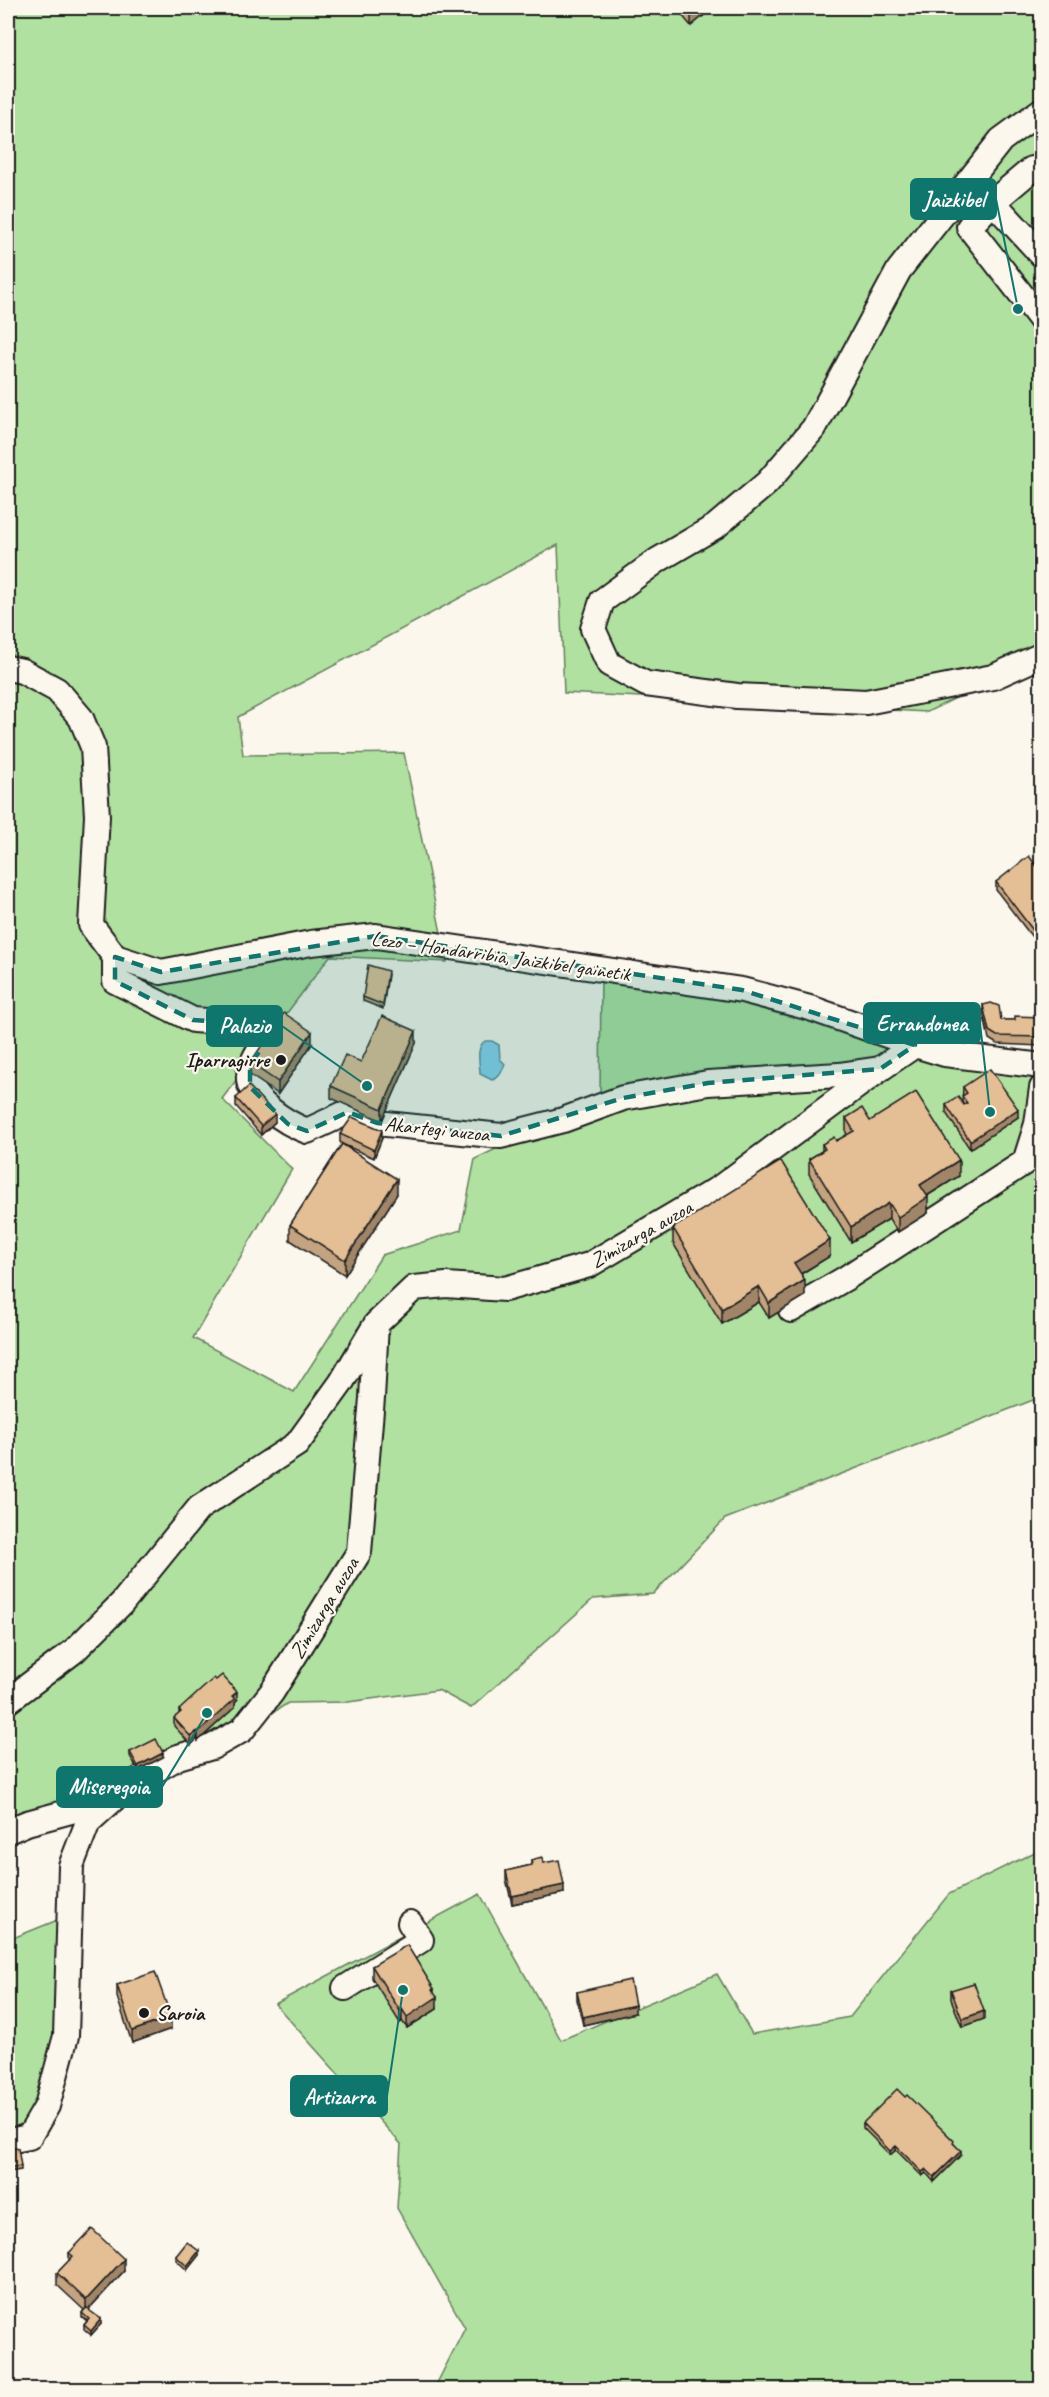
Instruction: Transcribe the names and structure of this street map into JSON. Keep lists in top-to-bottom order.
{
  "streets": {
    "street": ["Lezo – Hondarribia, Jaizkibel gainetik", "Akartegi auzoa", "Zimizarga auzoa"]
  },
  "crossings": [
    ["Lezo – Hondarribia, Jaizkibel gainetik", "Akartegi auzoa"],
    ["Akartegi auzoa", "Zimizarga auzoa"]
  ],
  "places": [
    "Jaizkibel",
    "Iparragirre",
    "Palazio",
    "Errandonea",
    "Miseregoia",
    "Artizarra",
    "Saroia"
  ]
}
